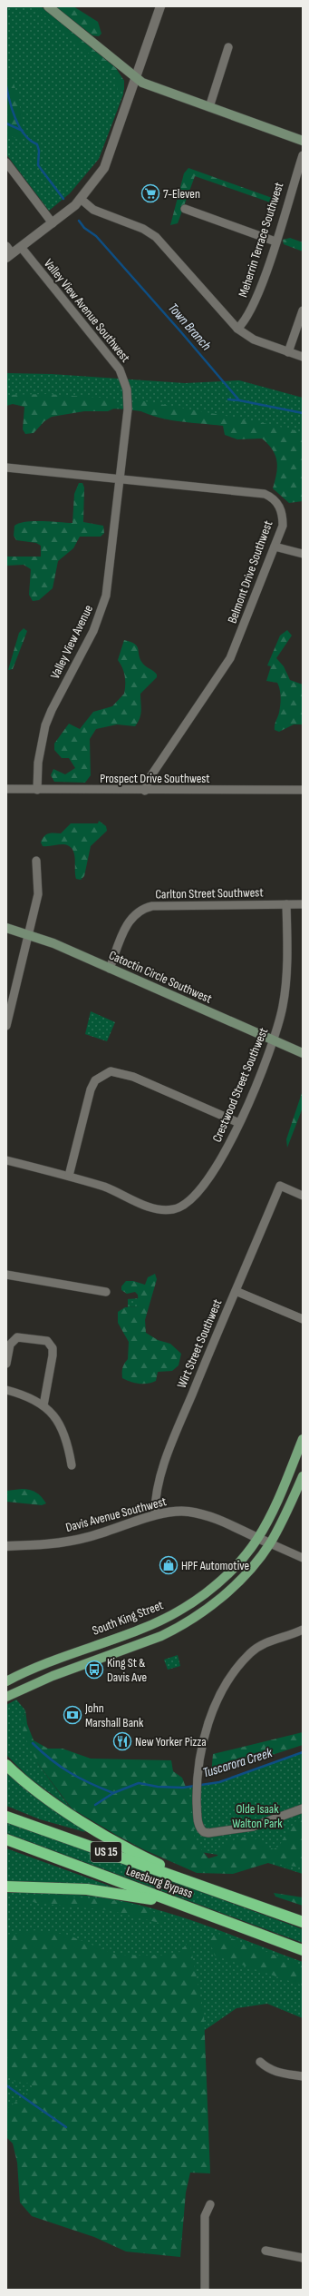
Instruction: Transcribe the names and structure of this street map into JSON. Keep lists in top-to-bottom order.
{
  "streets": {
    "highway": ["US 15", "Leesburg Bypass"],
    "main road": ["Catoctin Circle Southwest", "South King Street"],
    "street": [
      "Meherrin Terrace Southwest",
      "Valley View Avenue Southwest",
      "Belmont Drive Southwest",
      "Valley View Avenue",
      "Prospect Drive Southwest",
      "Carlton Street Southwest",
      "Crestwood Street Southwest",
      "Wirt Street Southwest",
      "Davis Avenue Southwest"
    ]
  },
  "crossings": [
    ["Valley View Avenue Southwest", "Belmont Drive Southwest"],
    ["Valley View Avenue Southwest", "Valley View Avenue"],
    ["Belmont Drive Southwest", "Valley View Avenue"],
    ["Belmont Drive Southwest", "Prospect Drive Southwest"],
    ["Valley View Avenue", "Prospect Drive Southwest"],
    ["Carlton Street Southwest", "Catoctin Circle Southwest"],
    ["Carlton Street Southwest", "Crestwood Street Southwest"],
    ["Catoctin Circle Southwest", "Crestwood Street Southwest"],
    ["Wirt Street Southwest", "Davis Avenue Southwest"],
    ["Davis Avenue Southwest", "South King Street"]
  ],
  "water": ["Town Branch", "Tuscarora Creek"],
  "parks": ["Olde Isaak Walton Park"],
  "places": {
    "supermarket": ["7-Eleven"],
    "shop": ["HPF Automotive"],
    "bus stop": ["King St & Davis Ave"],
    "bank": ["John Marshall Bank"],
    "restaurant": ["New Yorker Pizza"]
  }
}
